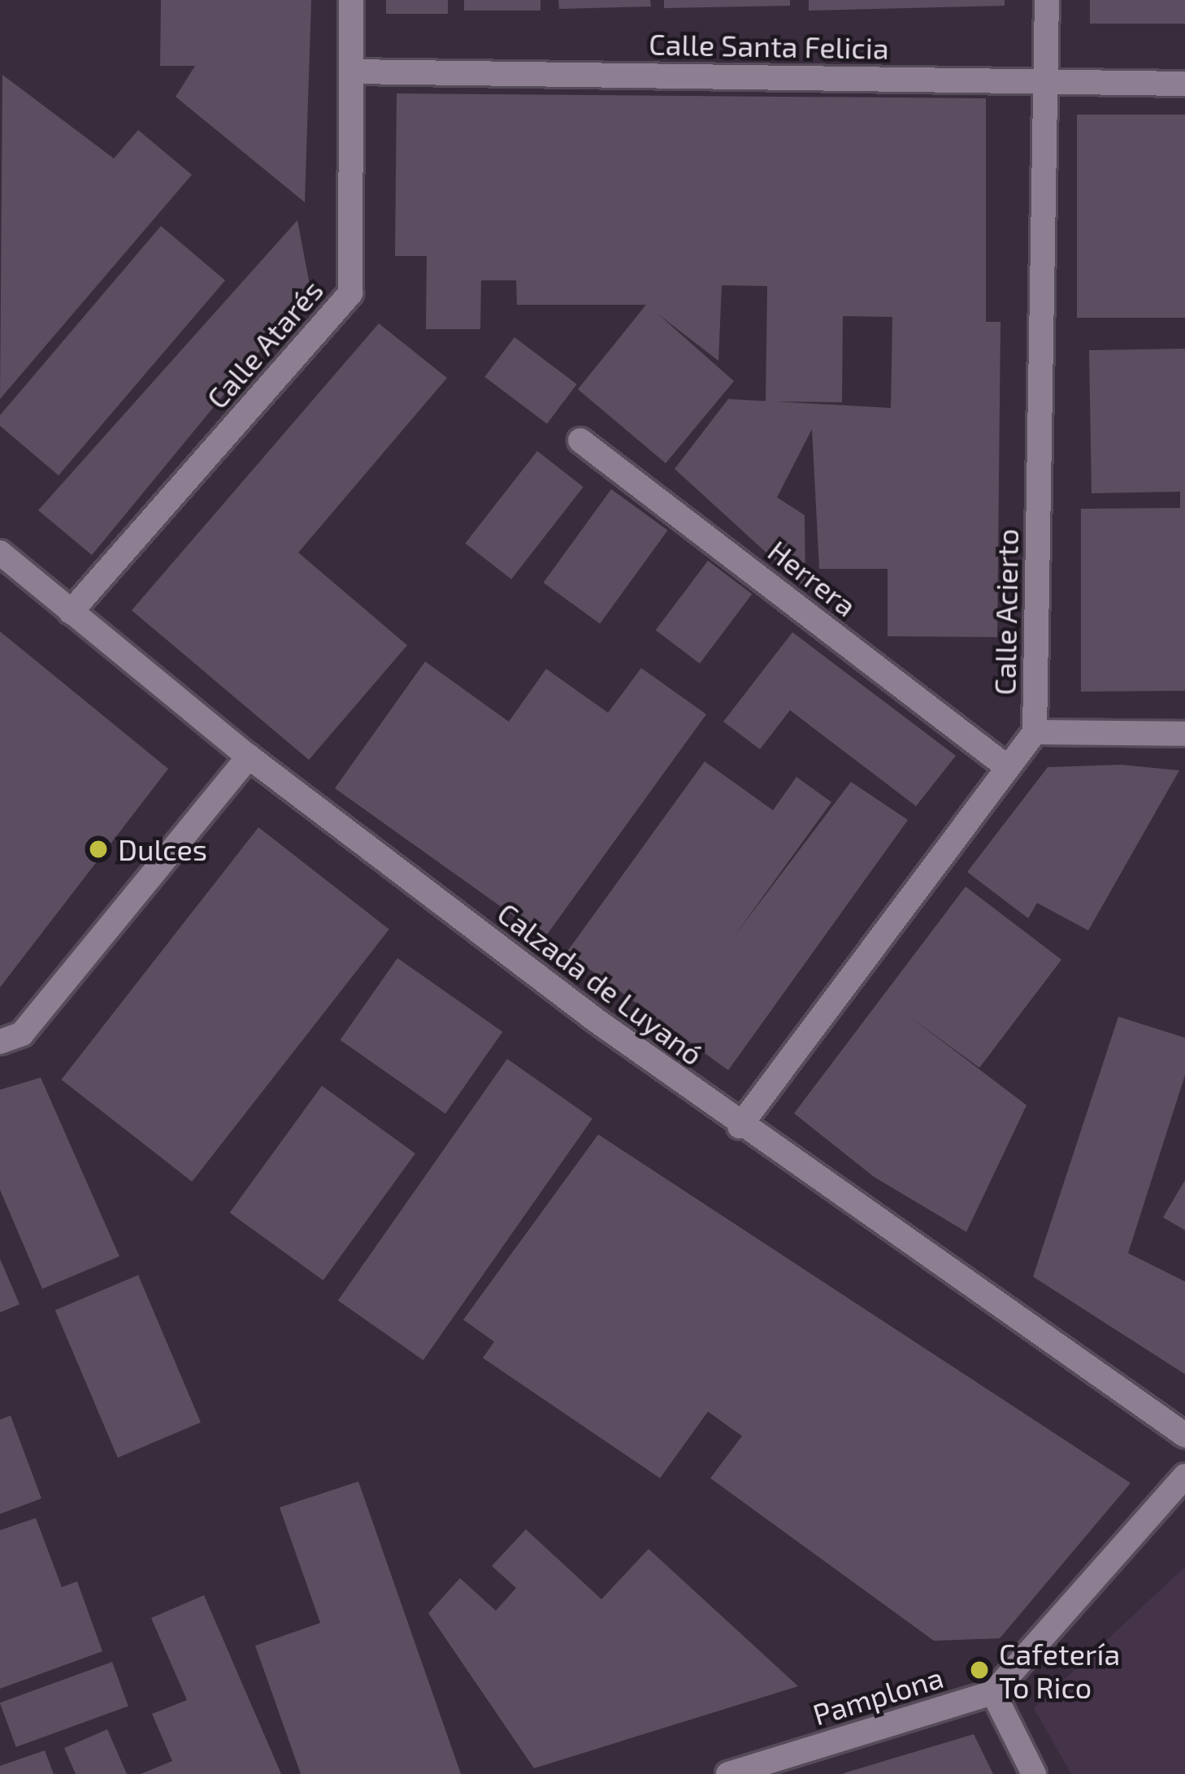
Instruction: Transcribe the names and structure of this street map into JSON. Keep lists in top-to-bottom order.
{
  "streets": {
    "street": [
      "Calle Santa Felicia",
      "Calle Atarés",
      "Herrera",
      "Calle Acierto",
      "Calzada de Luyanó",
      "Pamplona"
    ]
  },
  "crossings": [
    ["Calle Santa Felicia", "Calle Atarés"],
    ["Calle Santa Felicia", "Calle Acierto"],
    ["Calle Atarés", "Calzada de Luyanó"],
    ["Herrera", "Calle Acierto"],
    ["Calle Acierto", "Calzada de Luyanó"]
  ],
  "places": ["Dulces", "Cafetería To Rico"]
}
